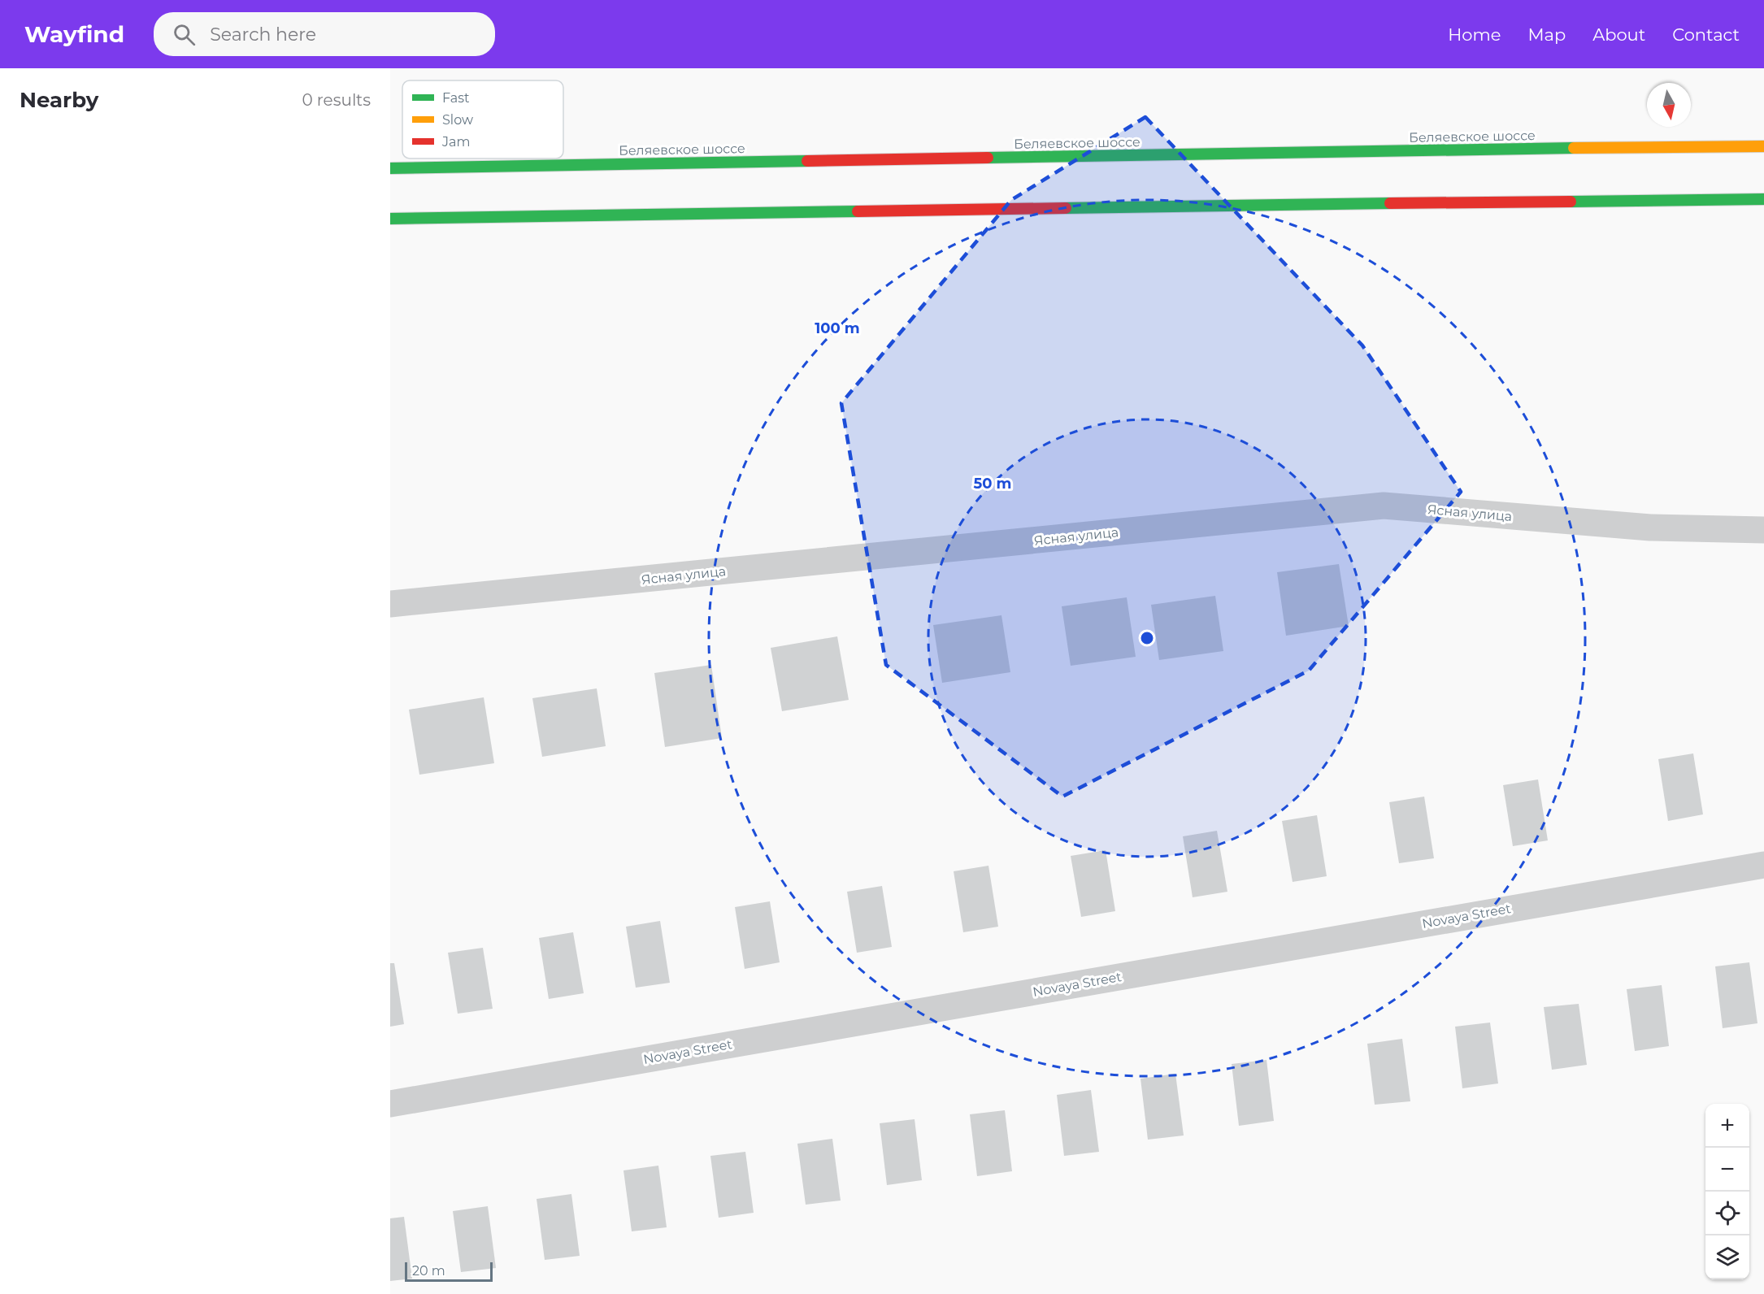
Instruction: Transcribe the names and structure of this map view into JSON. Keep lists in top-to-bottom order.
{
  "streets": {
    "main road": ["Беляевское шоссе"],
    "street": ["Ясная улица", "Novaya Street"]
  },
  "legend": ["Fast", "Slow", "Jam"],
  "scale_bar": "20 m",
  "north": "bottom",
  "page": {
    "header": "Wayfind",
    "search": "Search here",
    "nav": [
      "Home",
      "Map",
      "About",
      "Contact"
    ],
    "heading": ["Nearby", "0 results"],
    "map_buttons": ["+", "−"],
    "scale": "20 m"
  },
  "rings": ["100 m", "50 m"]
}
